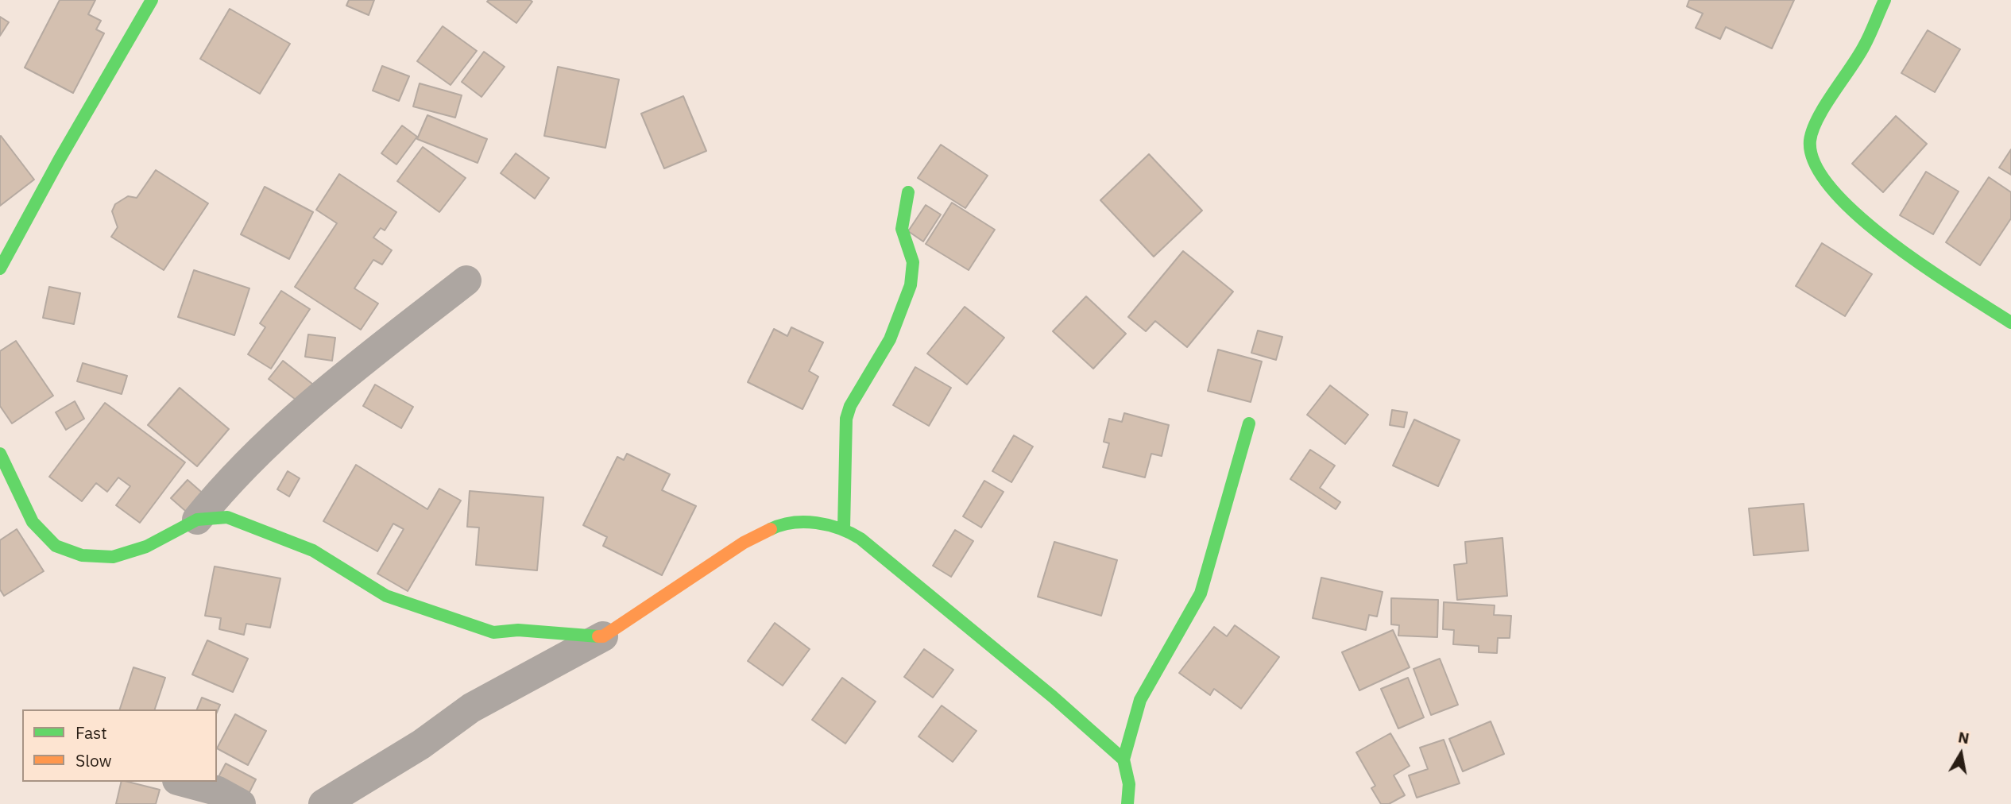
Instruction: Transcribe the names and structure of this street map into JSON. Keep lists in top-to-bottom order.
{
  "legend": ["Fast", "Slow"],
  "north": "top"
}
